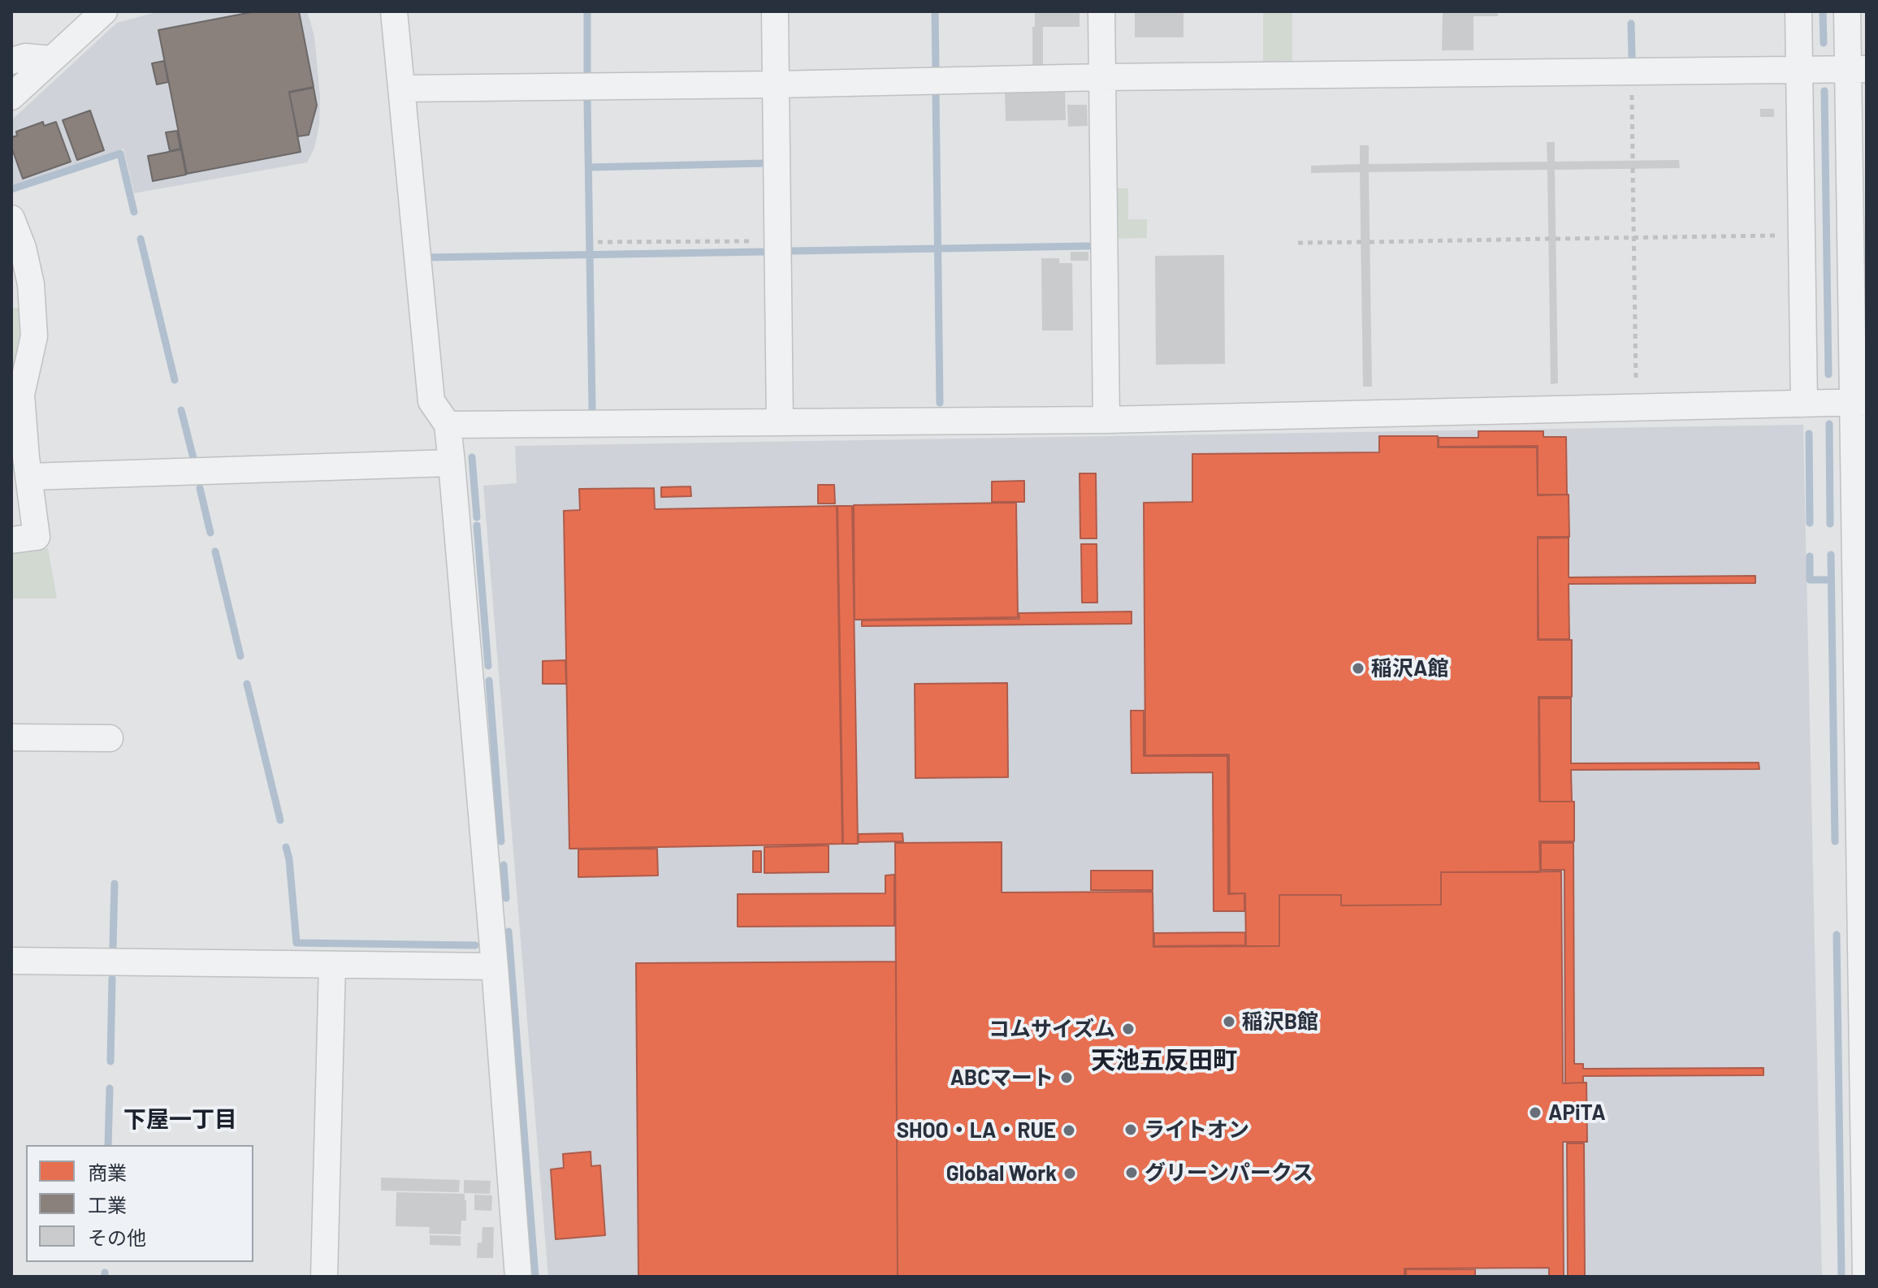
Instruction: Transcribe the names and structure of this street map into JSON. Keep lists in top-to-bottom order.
{
  "districts": ["天池五反田町", "下屋一丁目"],
  "places": [
    "稲沢A館",
    "稲沢B館",
    "コムサイズム",
    "ABCマート",
    "APiTA",
    "ライトオン",
    "SHOO・LA・RUE",
    "グリーンパークス",
    "Global Work"
  ],
  "legend": ["商業", "工業", "その他"]
}
